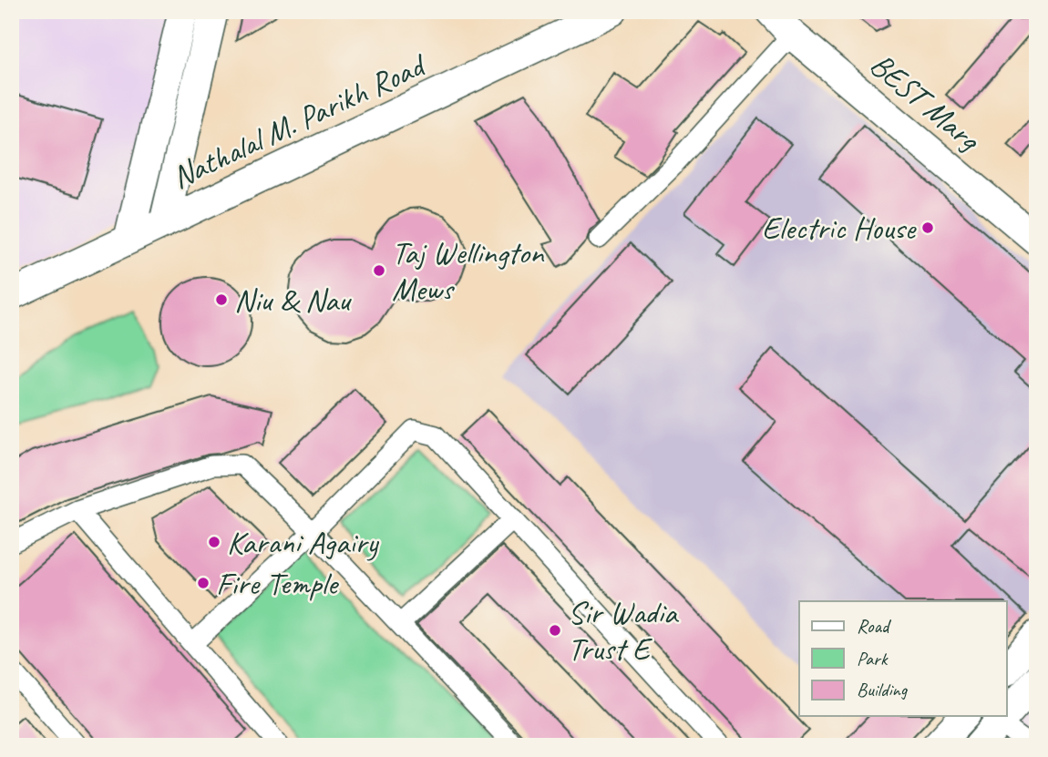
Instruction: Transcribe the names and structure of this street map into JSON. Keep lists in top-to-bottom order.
{
  "streets": {
    "street": ["BEST Marg", "Nathalal M. Parikh Road"]
  },
  "places": [
    "Electric House",
    "Taj Wellington Mews",
    "Niu & Nau",
    "Karani Agairy",
    "Fire Temple",
    "Sir Wadia Trust E"
  ],
  "legend": ["Road", "Park", "Building"]
}
